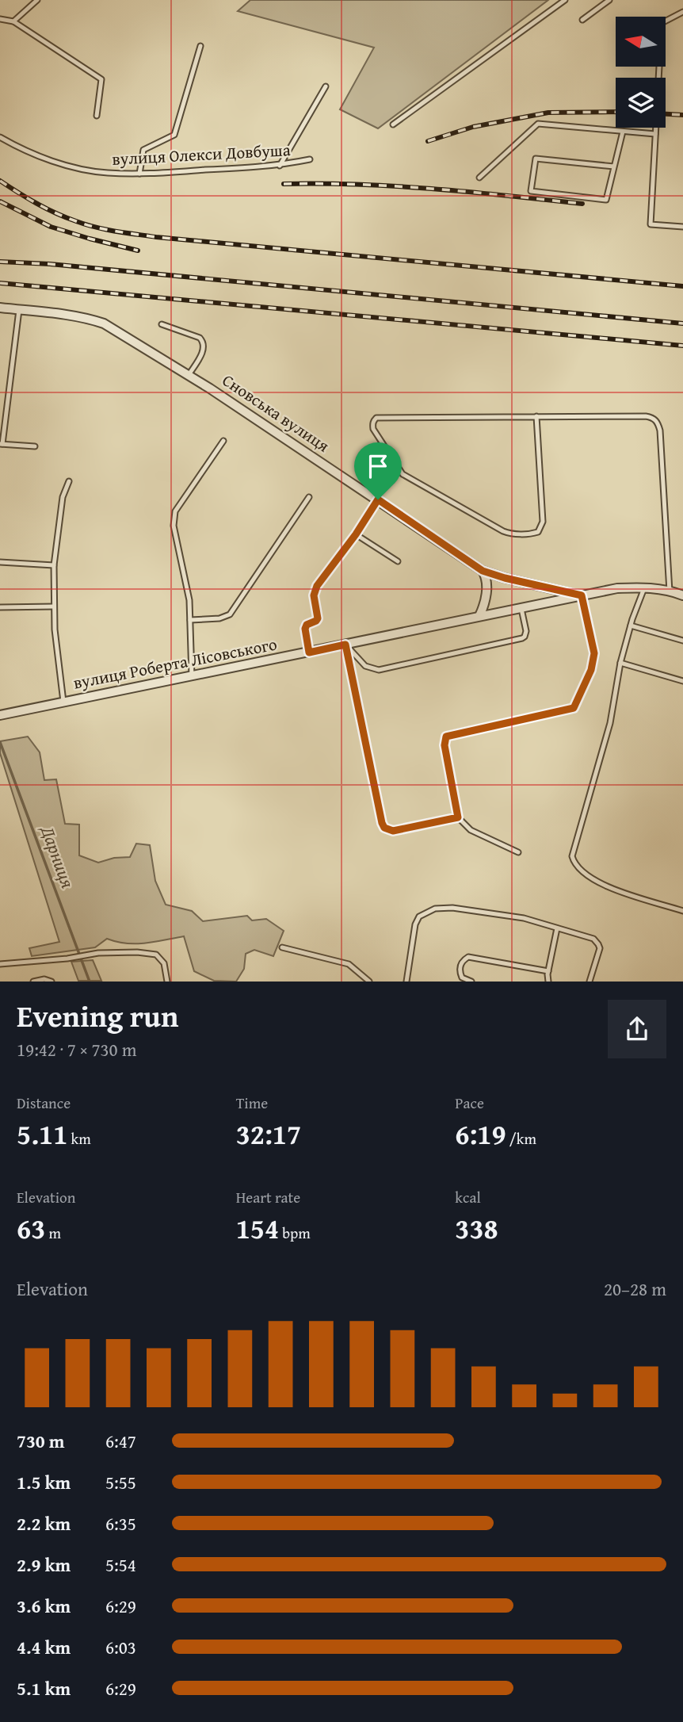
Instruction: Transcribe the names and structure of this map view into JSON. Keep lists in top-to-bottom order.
{
  "streets": {
    "street": ["Сновська вулиця", "вулиця Роберта Лісовського"],
    "lane": ["вулиця Олекси Довбуша"]
  },
  "crossings": [
    ["Сновська вулиця", "вулиця Роберта Лісовського"]
  ],
  "water": ["Дарниця"],
  "north": "left",
  "page": {
    "heading": ["Evening run", "19:42 · 7 × 730 m"],
    "stats": [
      ["Distance", "5.11 km"],
      ["Time", "32:17"],
      ["Pace", "6:19 /km"],
      ["Elevation", "63 m"],
      ["Heart rate", "154 bpm"],
      ["kcal", "338"]
    ],
    "chart": ["Elevation", "20–28 m"],
    "list": [
      {
        "name": "730 m",
        "note": "6:47"
      },
      {
        "name": "1.5 km",
        "note": "5:55"
      },
      {
        "name": "2.2 km",
        "note": "6:35"
      },
      {
        "name": "2.9 km",
        "note": "5:54"
      },
      {
        "name": "3.6 km",
        "note": "6:29"
      },
      {
        "name": "4.4 km",
        "note": "6:03"
      },
      {
        "name": "5.1 km",
        "note": "6:29"
      }
    ]
  }
}
